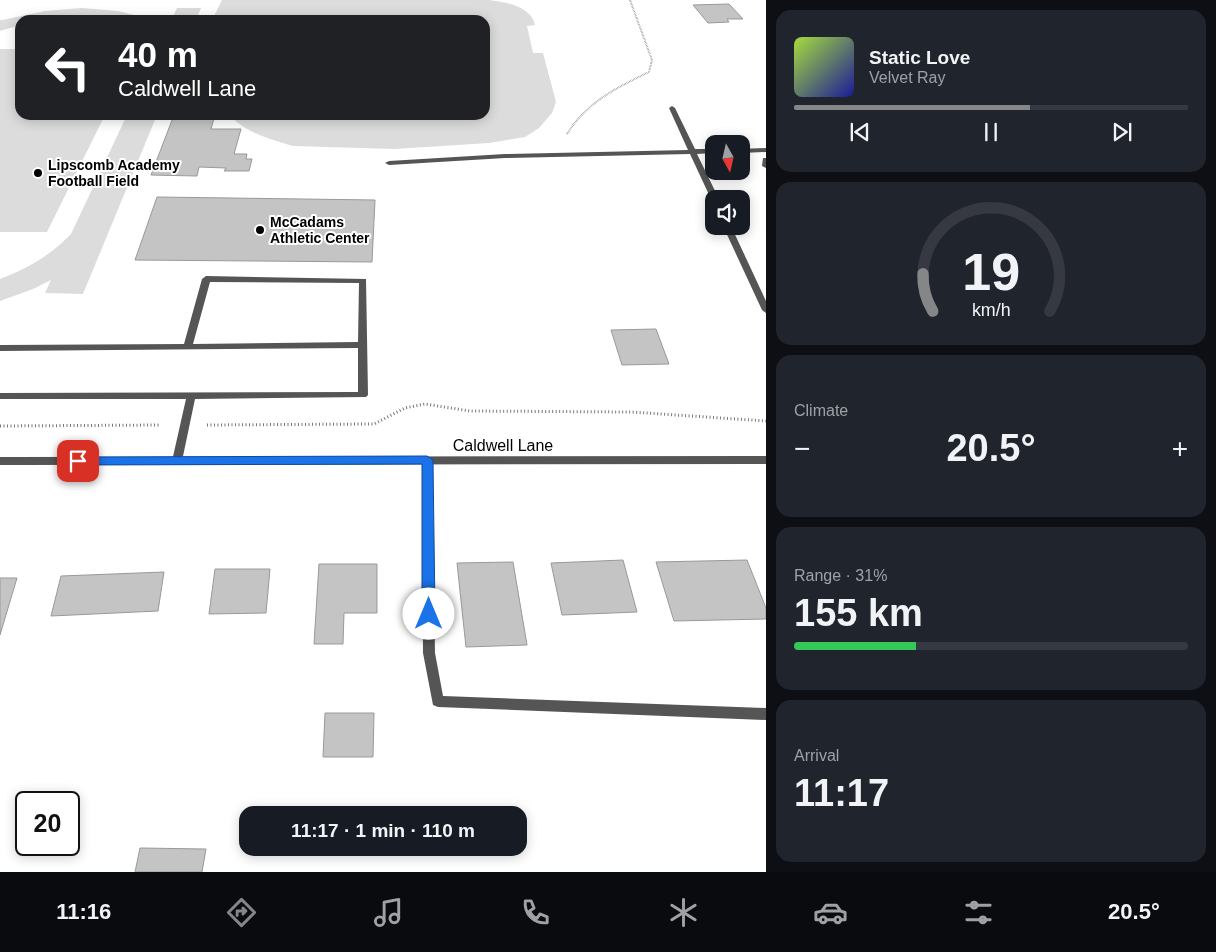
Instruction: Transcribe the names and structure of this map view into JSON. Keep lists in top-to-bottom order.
{
  "streets": {
    "street": ["Caldwell Lane"]
  },
  "places": ["Lipscomb Academy Football Field", "McCadams Athletic Center"],
  "north": "bottom",
  "page": {
    "turn": ["40 m", "Caldwell Lane"],
    "song": ["Static Love", "Velvet Ray"],
    "tile": [
      "Climate",
      ["Range · 31%", "155 km"],
      ["Arrival", "11:17"]
    ],
    "heat": ["−", "20.5°", "+"],
    "limit": "20",
    "trip": "11:17 · 1 min · 110 m",
    "tabs": ["11:16", "20.5°"],
    "gauge": ["19", "km/h"]
  }
}
